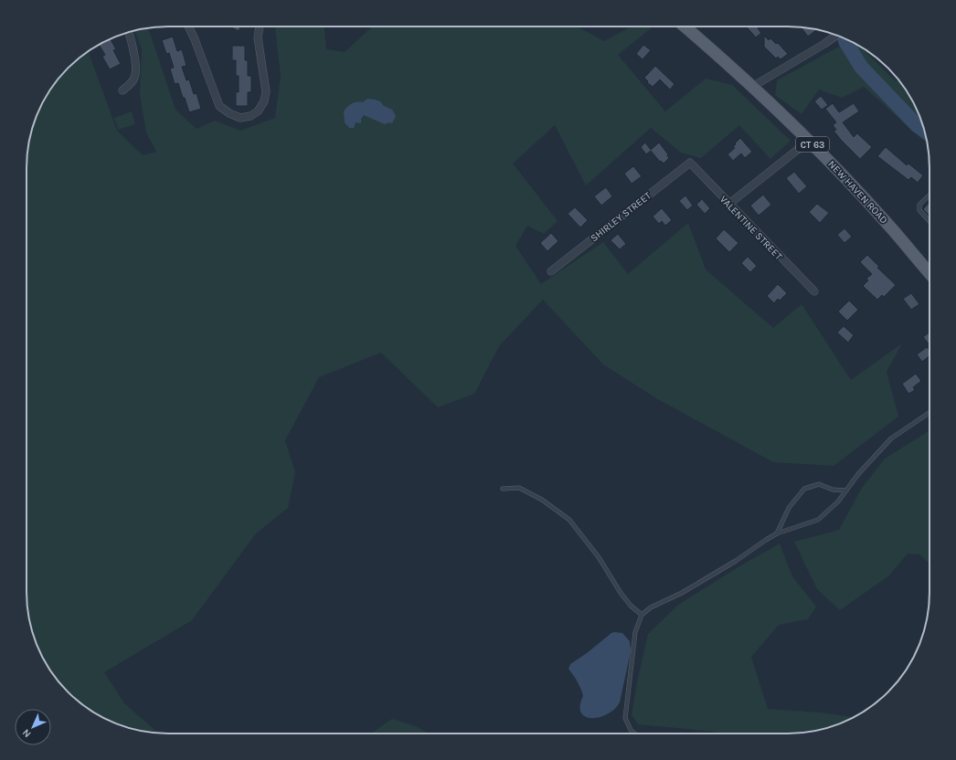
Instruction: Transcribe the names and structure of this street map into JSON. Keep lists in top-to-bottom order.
{
  "streets": {
    "main road": ["CT 63", "NEW HAVEN ROAD"],
    "street": ["SHIRLEY STREET", "VALENTINE STREET"]
  },
  "crossings": [
    ["SHIRLEY STREET", "VALENTINE STREET"]
  ],
  "north": "bottom left"
}
